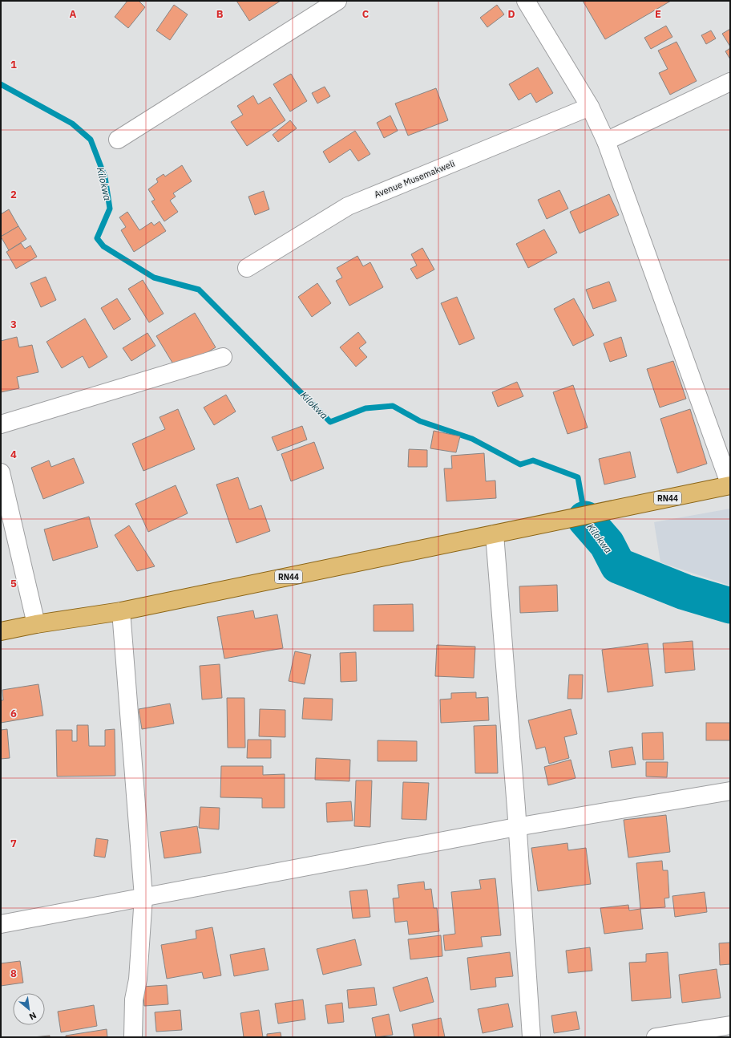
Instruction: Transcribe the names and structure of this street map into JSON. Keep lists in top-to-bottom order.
{
  "streets": {
    "main road": ["RN44"],
    "street": ["Avenue Musemakweli"]
  },
  "water": ["Kilokwa"],
  "north": "bottom right",
  "grid": {
    "columns": [
      "A",
      "B",
      "C",
      "D",
      "E"
    ],
    "rows": [
      "1",
      "2",
      "3",
      "4",
      "5",
      "6",
      "7",
      "8"
    ]
  }
}
